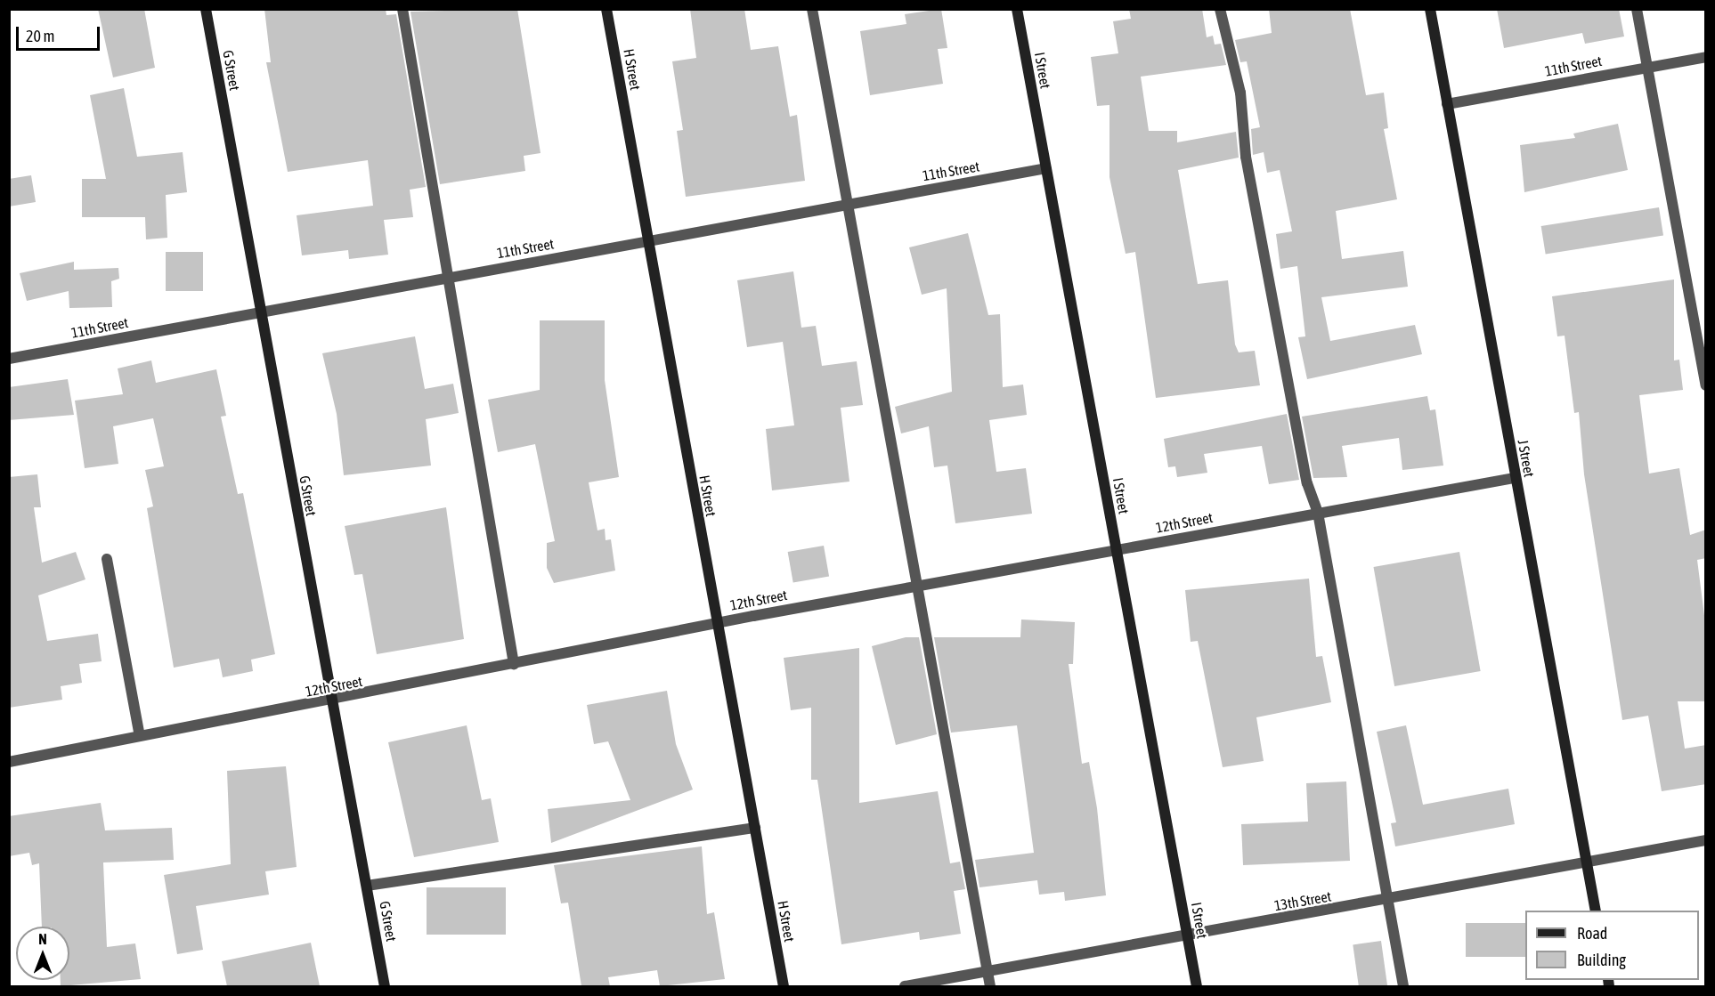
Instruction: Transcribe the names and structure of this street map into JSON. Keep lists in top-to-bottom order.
{
  "streets": {
    "main road": [
      "H Street",
      "G Street",
      "I Street",
      "J Street"
    ],
    "street": ["11th Street", "12th Street", "13th Street"]
  },
  "crossings": [
    ["11th Street", "H Street"],
    ["11th Street", "G Street"],
    ["11th Street", "I Street"],
    ["11th Street", "J Street"],
    ["H Street", "12th Street"],
    ["G Street", "12th Street"],
    ["I Street", "12th Street"],
    ["I Street", "13th Street"],
    ["J Street", "12th Street"],
    ["J Street", "13th Street"]
  ],
  "legend": ["Road", "Building"],
  "scale_bar": "20 m",
  "north": "top"
}
